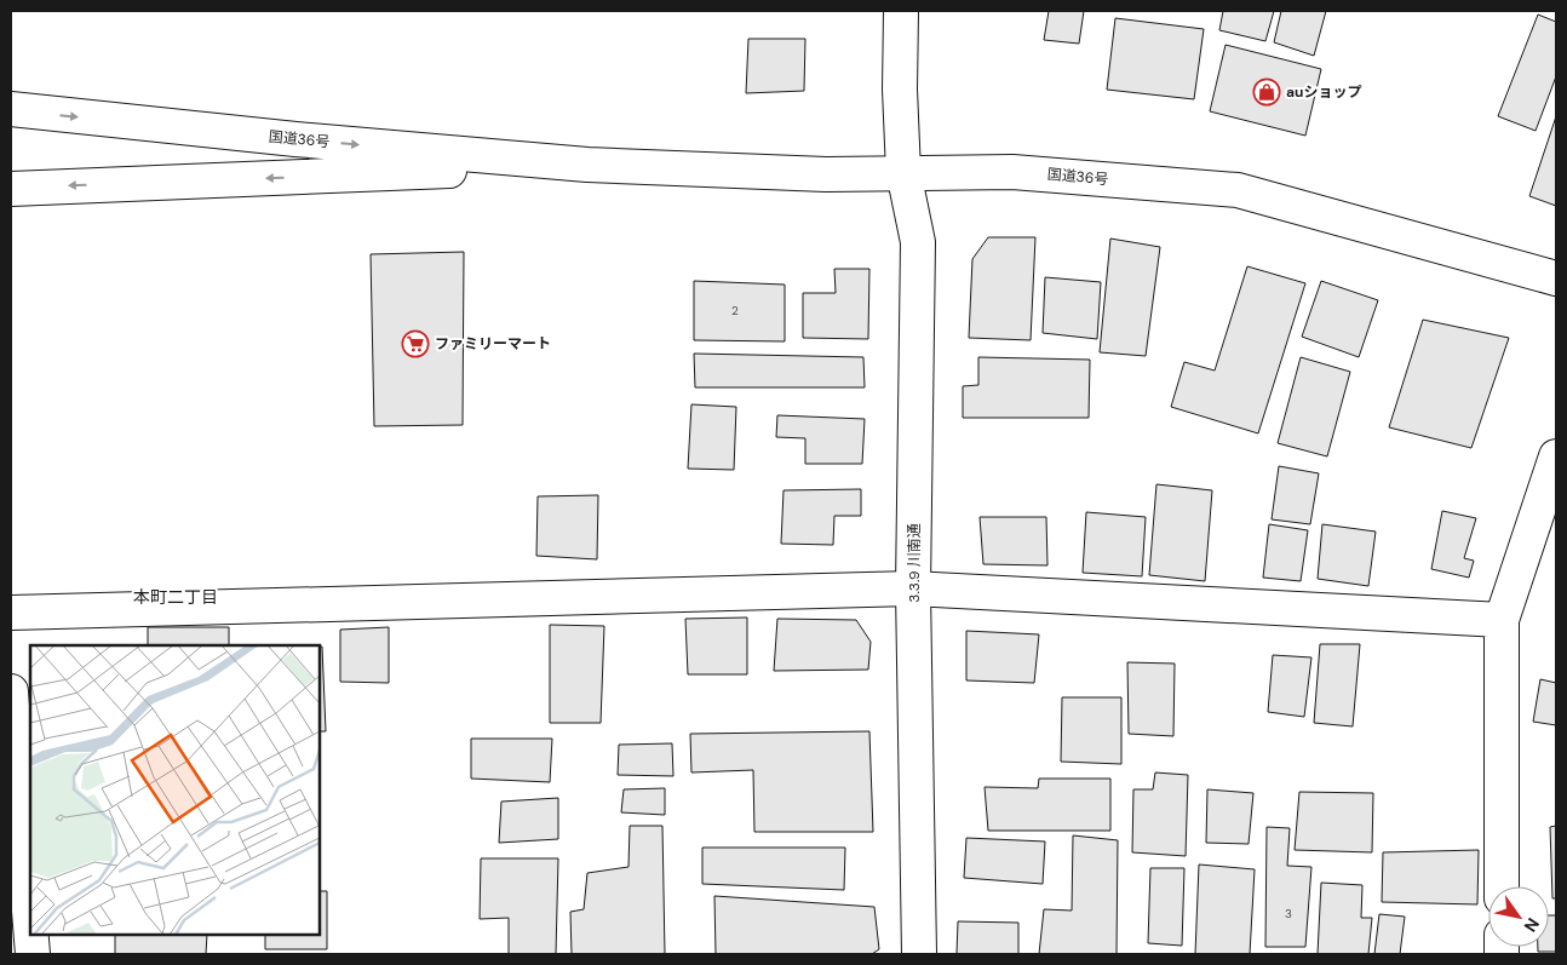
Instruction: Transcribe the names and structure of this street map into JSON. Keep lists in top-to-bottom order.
{
  "streets": {
    "main road": ["国道36号", "3.3.9 川南通"]
  },
  "crossings": [
    ["国道36号", "3.3.9 川南通"]
  ],
  "districts": ["本町二丁目"],
  "places": {
    "shop": ["auショップ"],
    "supermarket": ["ファミリーマート"]
  },
  "house_numbers": ["2", "3"],
  "north": "bottom right"
}
